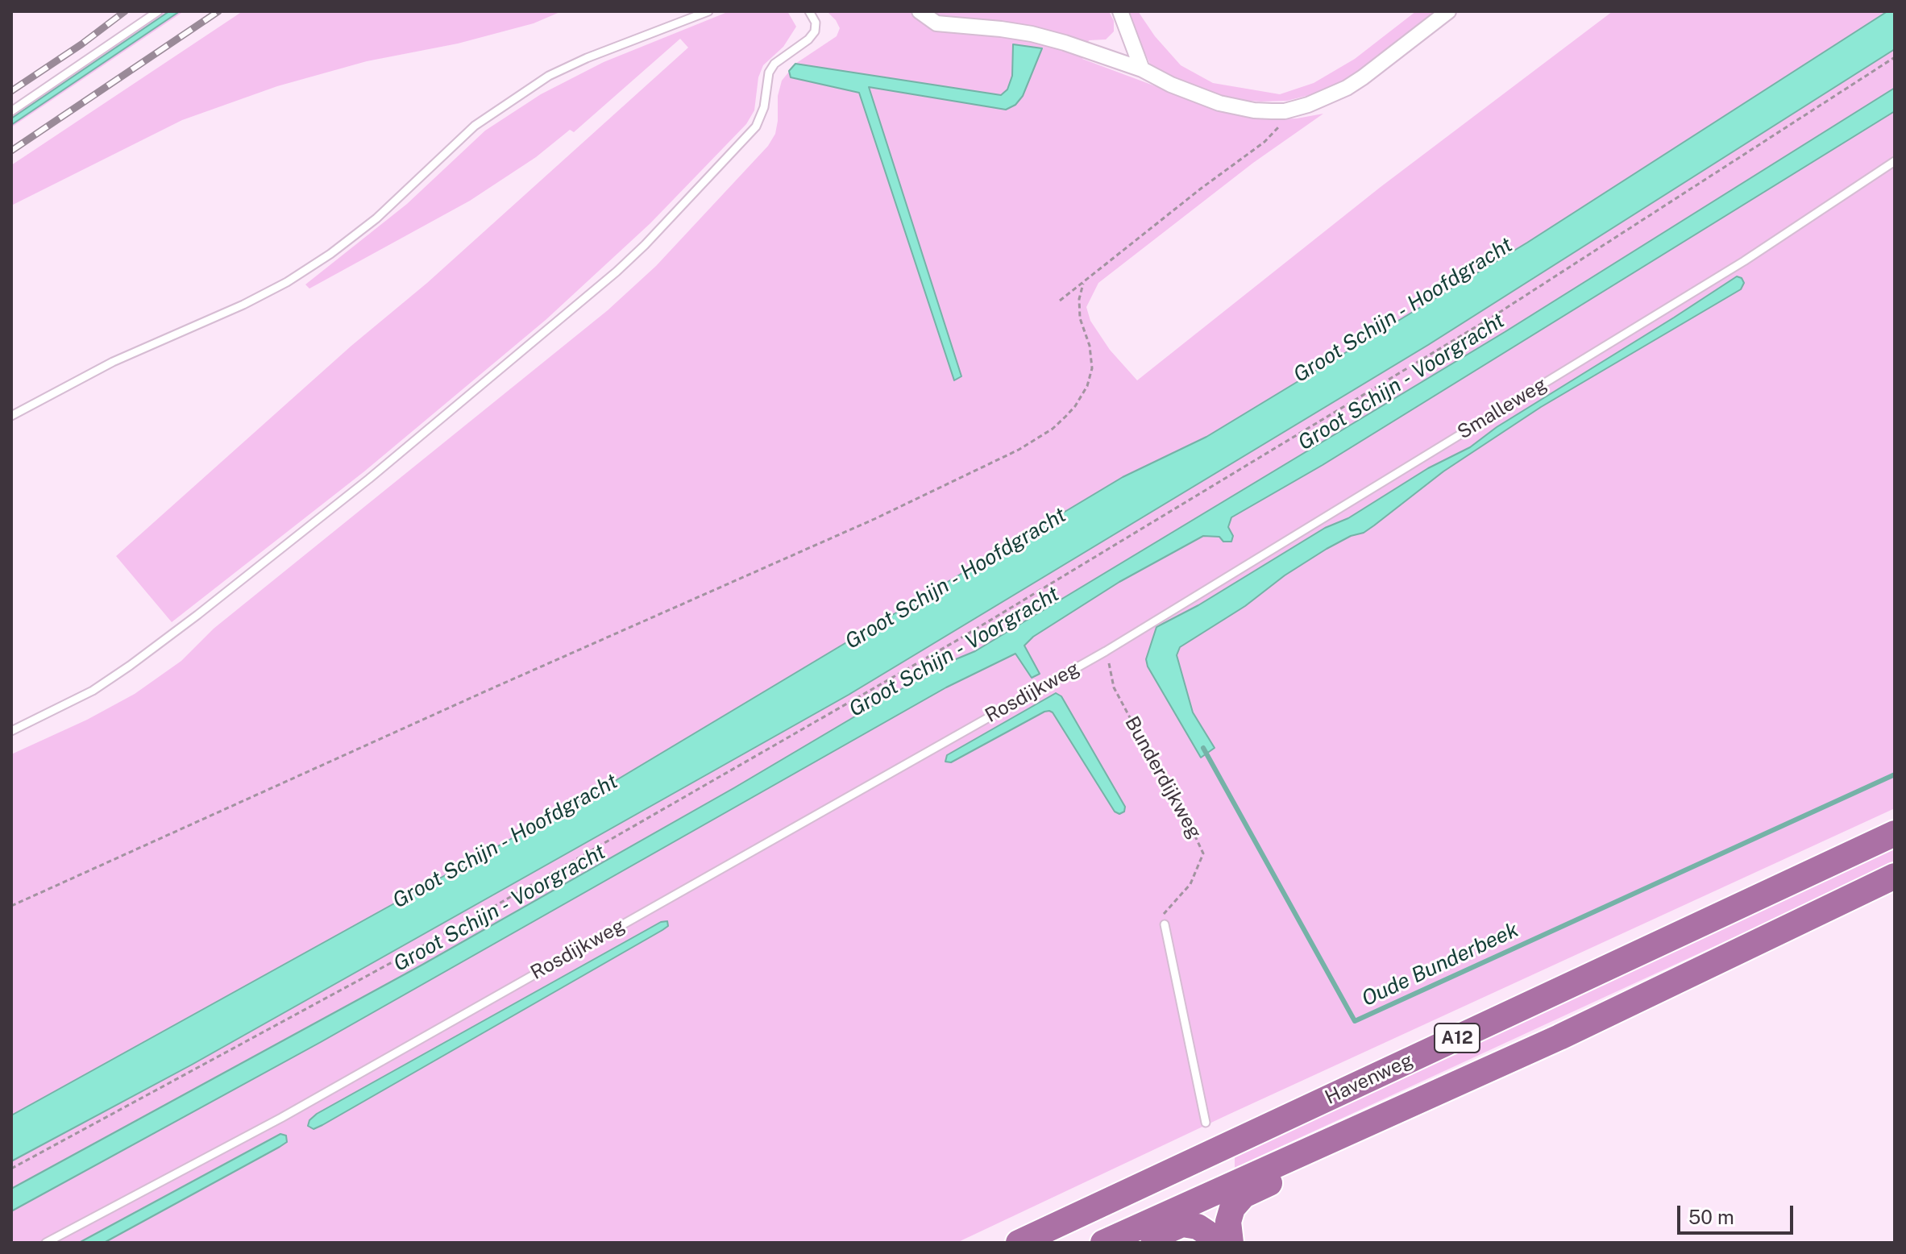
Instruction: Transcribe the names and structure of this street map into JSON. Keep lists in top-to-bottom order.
{
  "streets": {
    "highway": ["A12", "Havenweg"],
    "lane": ["Smalleweg", "Rosdijkweg"],
    "path": ["Bunderdijkweg"]
  },
  "crossings": [
    ["Smalleweg", "Rosdijkweg"],
    ["Smalleweg", "Bunderdijkweg"],
    ["Rosdijkweg", "Bunderdijkweg"]
  ],
  "water": ["Groot Schijn - Hoofdgracht", "Groot Schijn - Voorgracht", "Oude Bunderbeek"],
  "scale_bar": "50 m"
}
